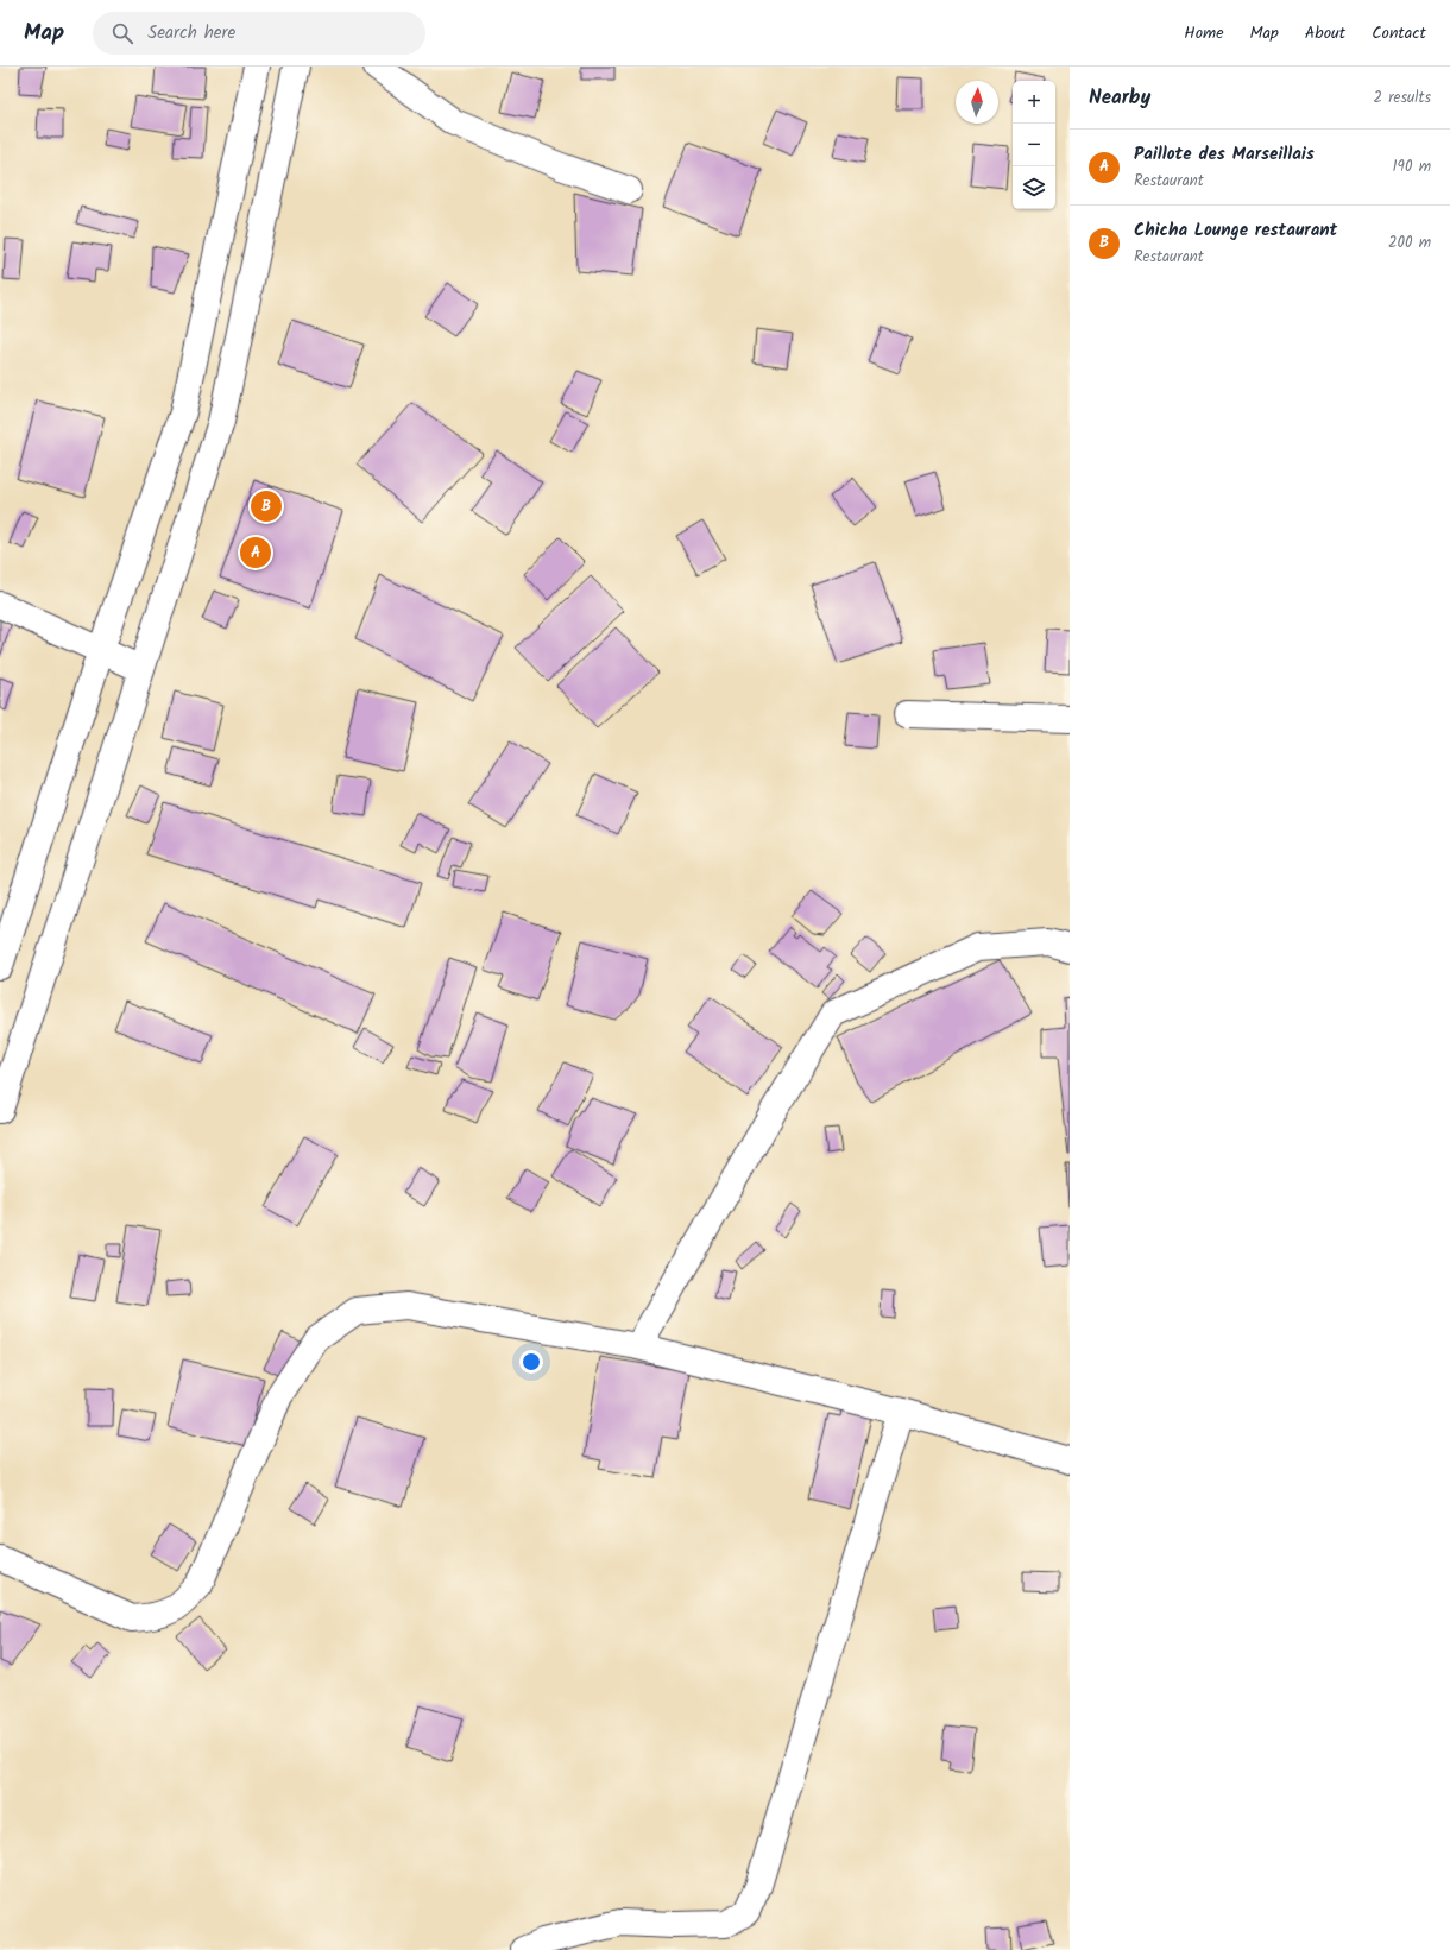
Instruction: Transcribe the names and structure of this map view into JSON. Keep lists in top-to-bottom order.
{
  "north": "top",
  "page": {
    "header": "Map",
    "search": "Search here",
    "nav": [
      "Home",
      "Map",
      "About",
      "Contact"
    ],
    "heading": ["Nearby", "2 results"],
    "map_buttons": ["+", "−"],
    "list": [
      {
        "mark": "A",
        "name": "Paillote des Marseillais",
        "note": "Restaurant",
        "value": "190 m"
      },
      {
        "mark": "B",
        "name": "Chicha Lounge restaurant",
        "note": "Restaurant",
        "value": "200 m"
      }
    ],
    "pins": ["B", "A"]
  }
}
